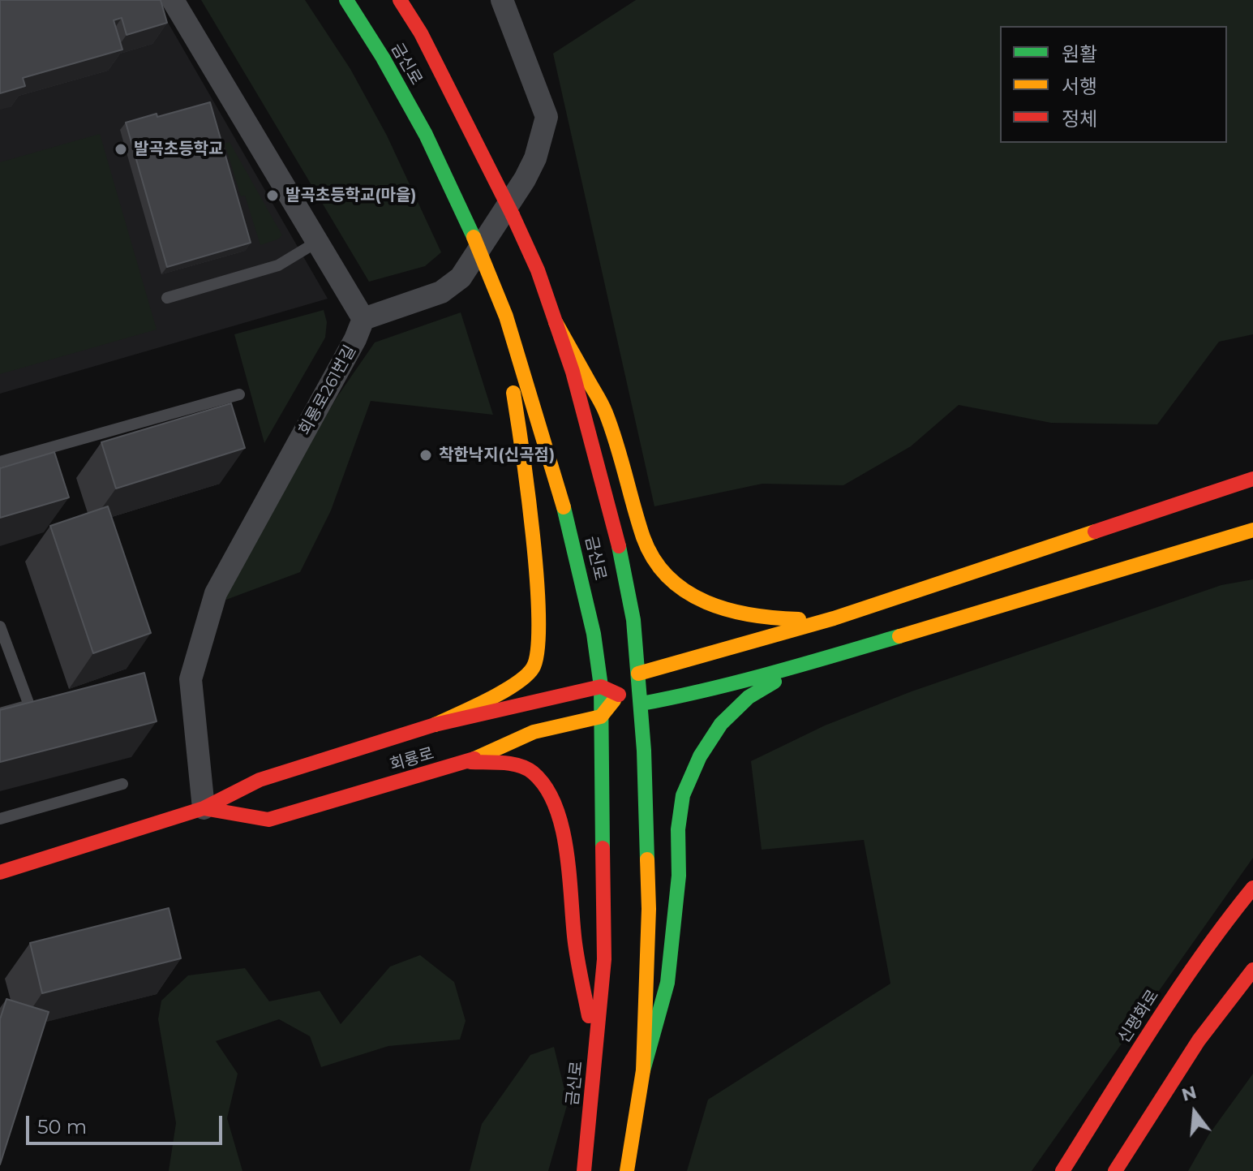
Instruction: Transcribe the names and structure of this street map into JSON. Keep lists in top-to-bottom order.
{
  "streets": {
    "main road": ["금신로", "회룡로", "신평화로"],
    "street": ["회룡로261번길"]
  },
  "crossings": [
    ["금신로", "회룡로"],
    ["회룡로261번길", "회룡로"]
  ],
  "places": ["발곡초등학교", "발곡초등학교(마을)", "착한낙지(신곡점)"],
  "legend": ["원활", "서행", "정체"],
  "scale_bar": "50 m",
  "north": "top"
}
